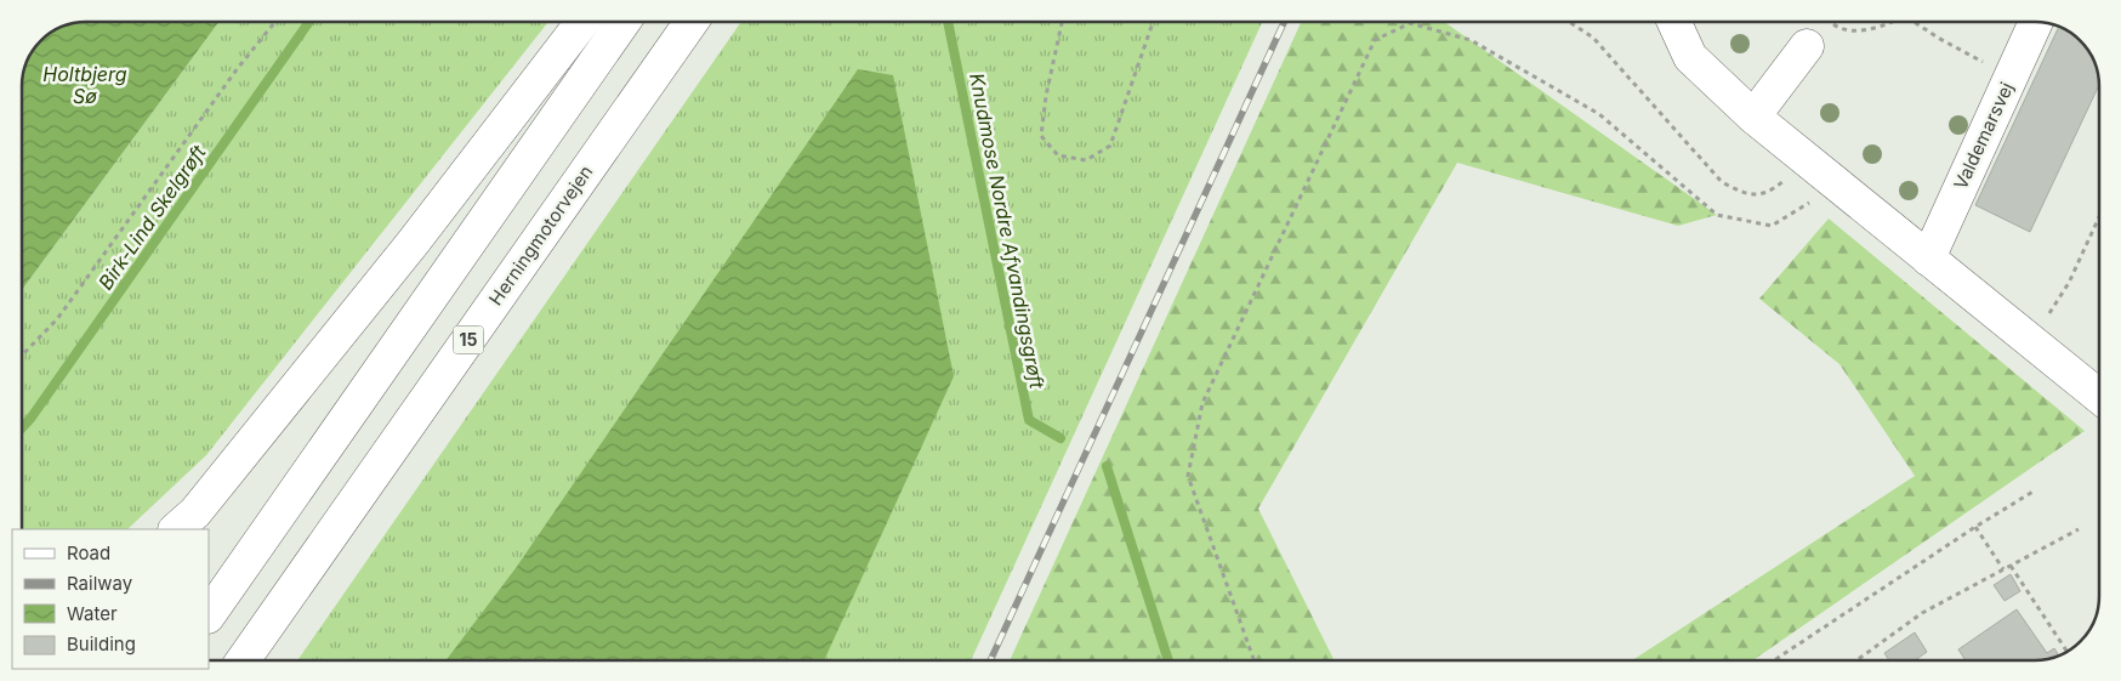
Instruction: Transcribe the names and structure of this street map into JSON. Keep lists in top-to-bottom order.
{
  "streets": {
    "main road": ["Valdemarsvej", "Herningmotorvejen", "15"]
  },
  "water": ["Holtbjerg Sø", "Birk-Lind Skelgrøft", "Knudmose Nordre Afvandingsgrøft"],
  "legend": [
    "Road",
    "Railway",
    "Water",
    "Building"
  ]
}
